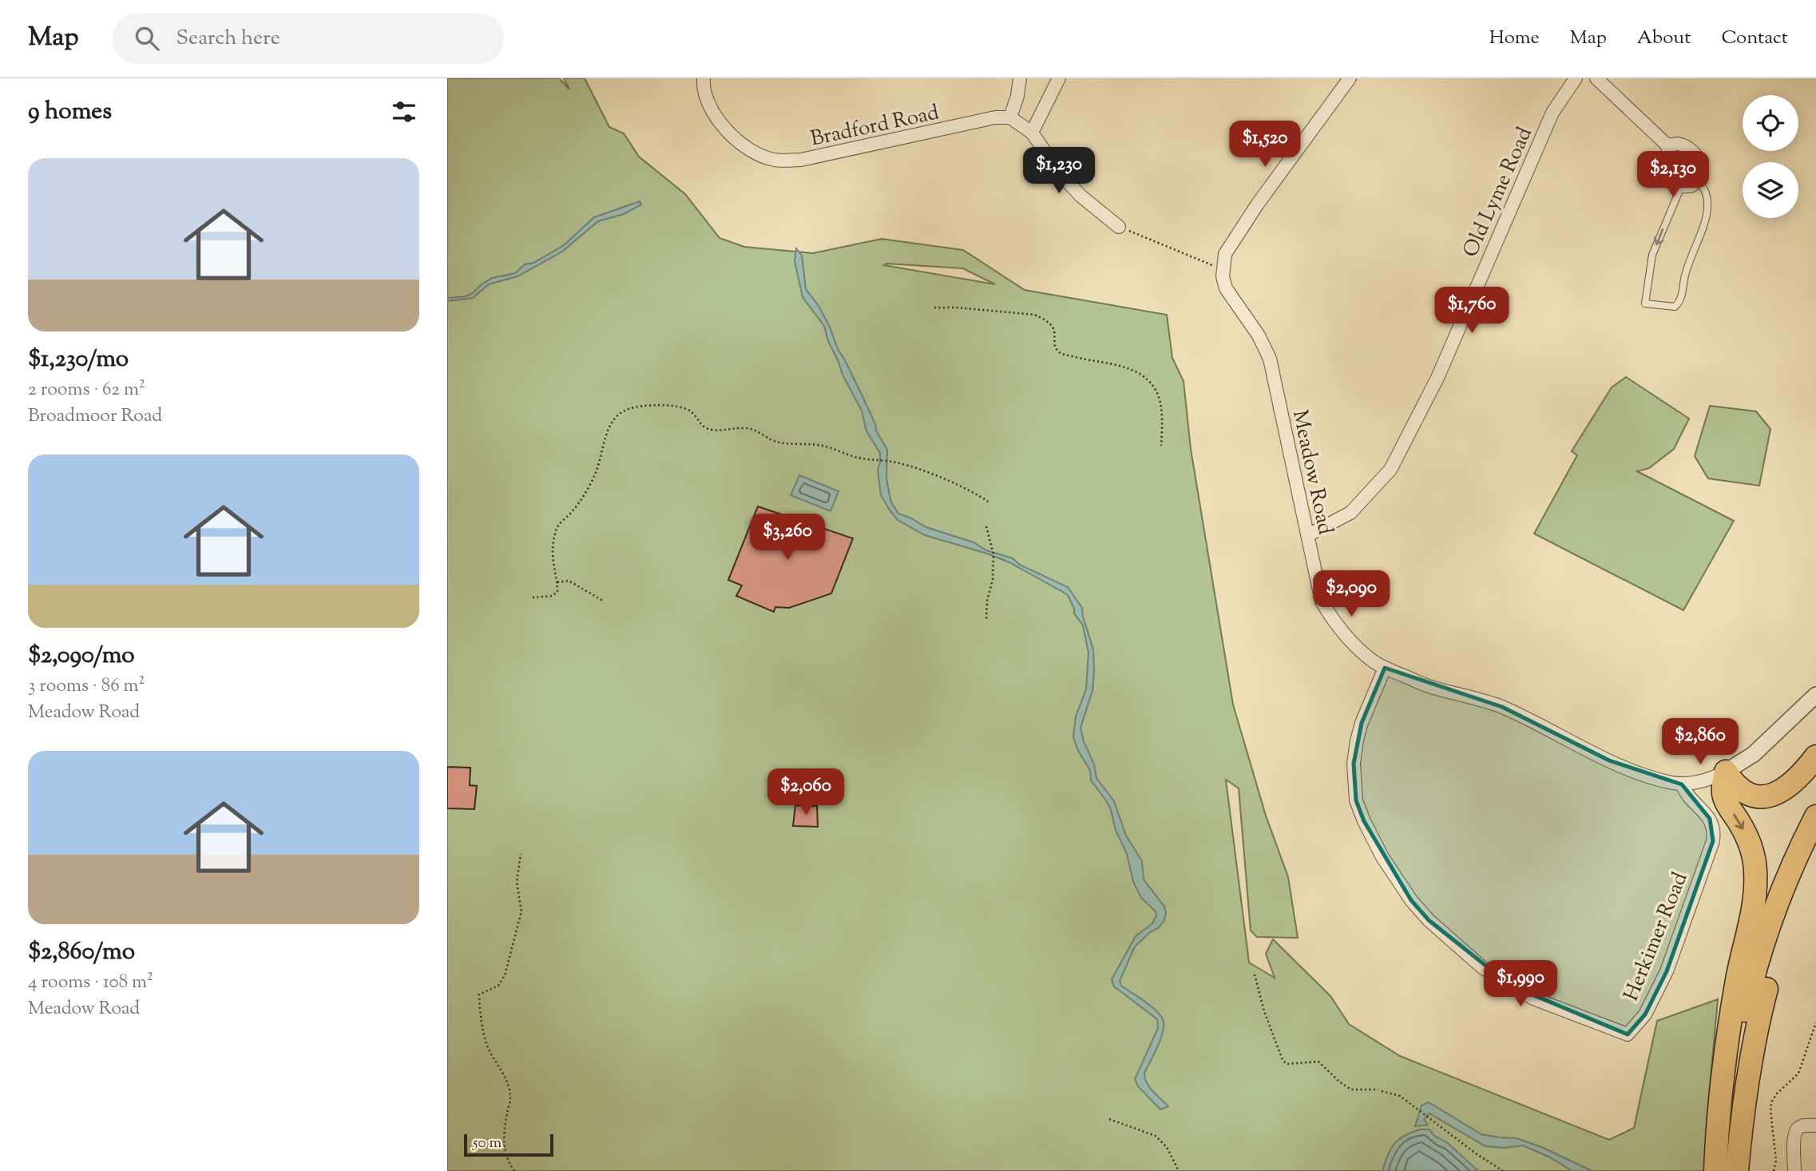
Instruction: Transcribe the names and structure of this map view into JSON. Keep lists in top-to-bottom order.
{
  "streets": {
    "street": [
      "Bradford Road",
      "Old Lyme Road",
      "Meadow Road",
      "Herkimer Road"
    ]
  },
  "crossings": [
    ["Old Lyme Road", "Meadow Road"],
    ["Meadow Road", "Herkimer Road"]
  ],
  "scale_bar": "50 m",
  "page": {
    "header": "Map",
    "search": "Search here",
    "nav": [
      "Home",
      "Map",
      "About",
      "Contact"
    ],
    "heading": "9 homes",
    "price": [
      "$1,520",
      "$1,230",
      "$2,130",
      "$1,760",
      "$3,260",
      "$2,090",
      "$2,860",
      "$2,060",
      "$1,990"
    ],
    "list": [
      {
        "name": "$1,230/mo",
        "note": "2 rooms · 62 m² · Broadmoor Road"
      },
      {
        "name": "$2,090/mo",
        "note": "3 rooms · 86 m² · Meadow Road"
      },
      {
        "name": "$2,860/mo",
        "note": "4 rooms · 108 m² · Meadow Road"
      }
    ],
    "scale": "50 m"
  }
}
